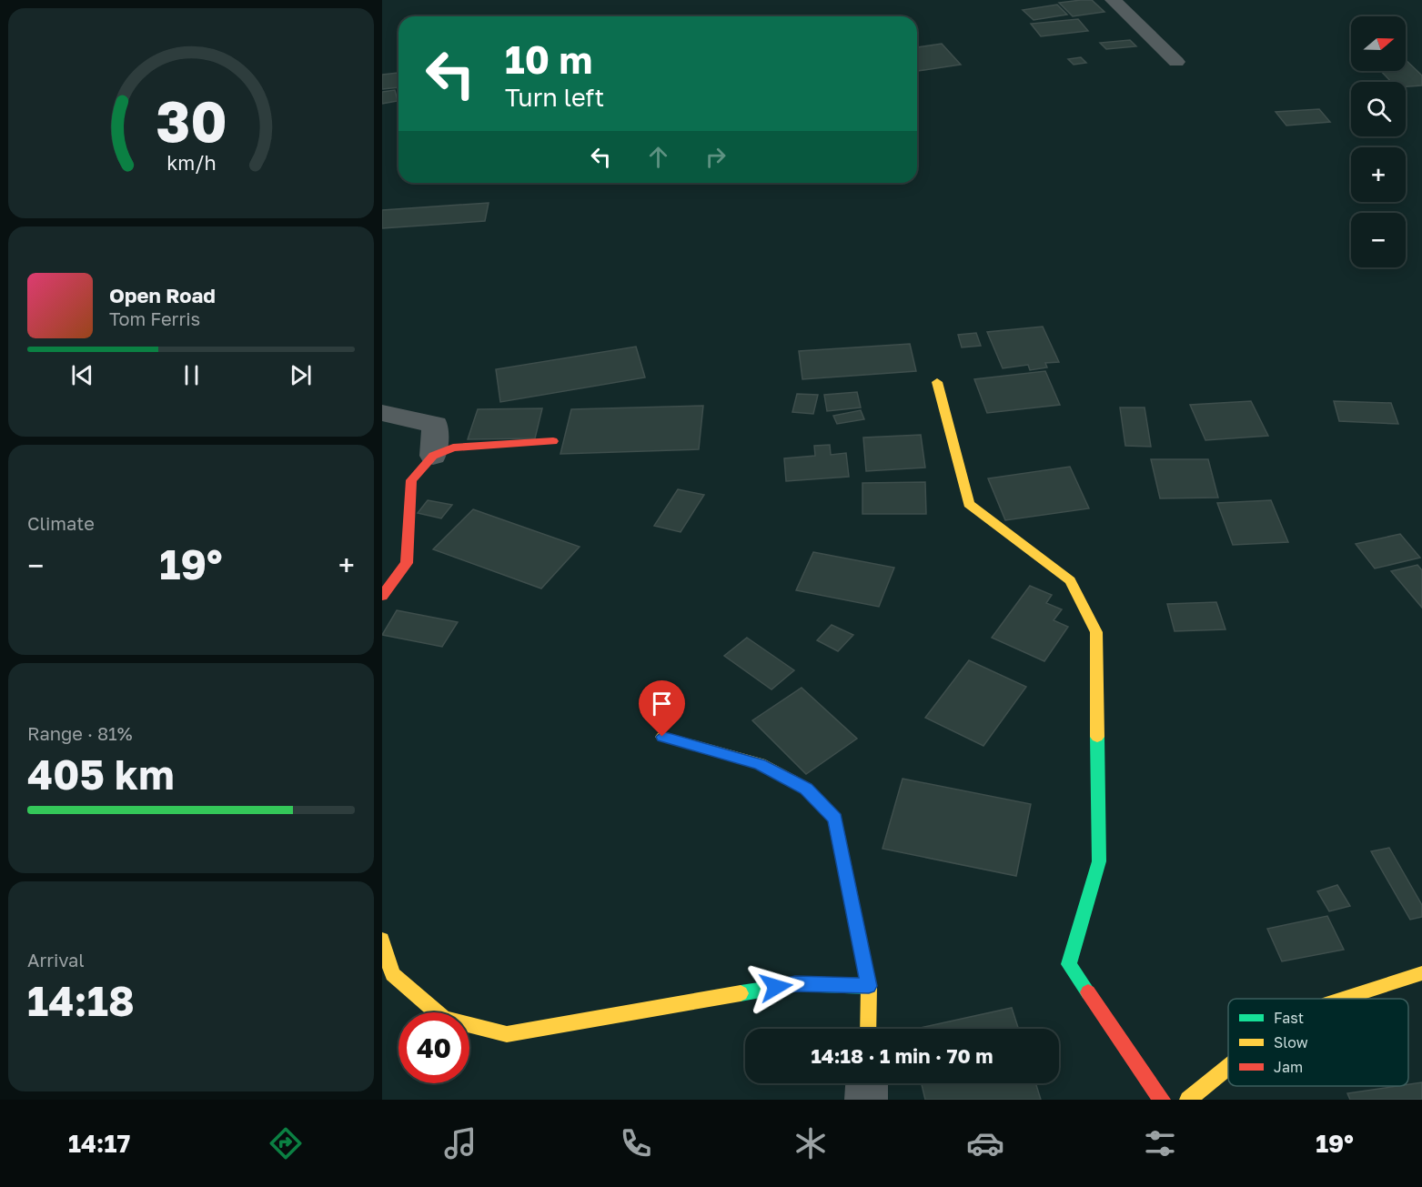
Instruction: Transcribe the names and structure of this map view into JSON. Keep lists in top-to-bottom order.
{
  "legend": ["Fast", "Slow", "Jam"],
  "north": "right",
  "page": {
    "map_buttons": ["+", "−"],
    "turn": ["10 m", "Turn left"],
    "song": ["Open Road", "Tom Ferris"],
    "tile": [
      "Climate",
      ["Range · 81%", "405 km"],
      ["Arrival", "14:18"]
    ],
    "heat": ["−", "19°", "+"],
    "limit": "40",
    "trip": "14:18 · 1 min · 70 m",
    "tabs": ["14:17", "19°"],
    "gauge": ["30", "km/h"]
  }
}
